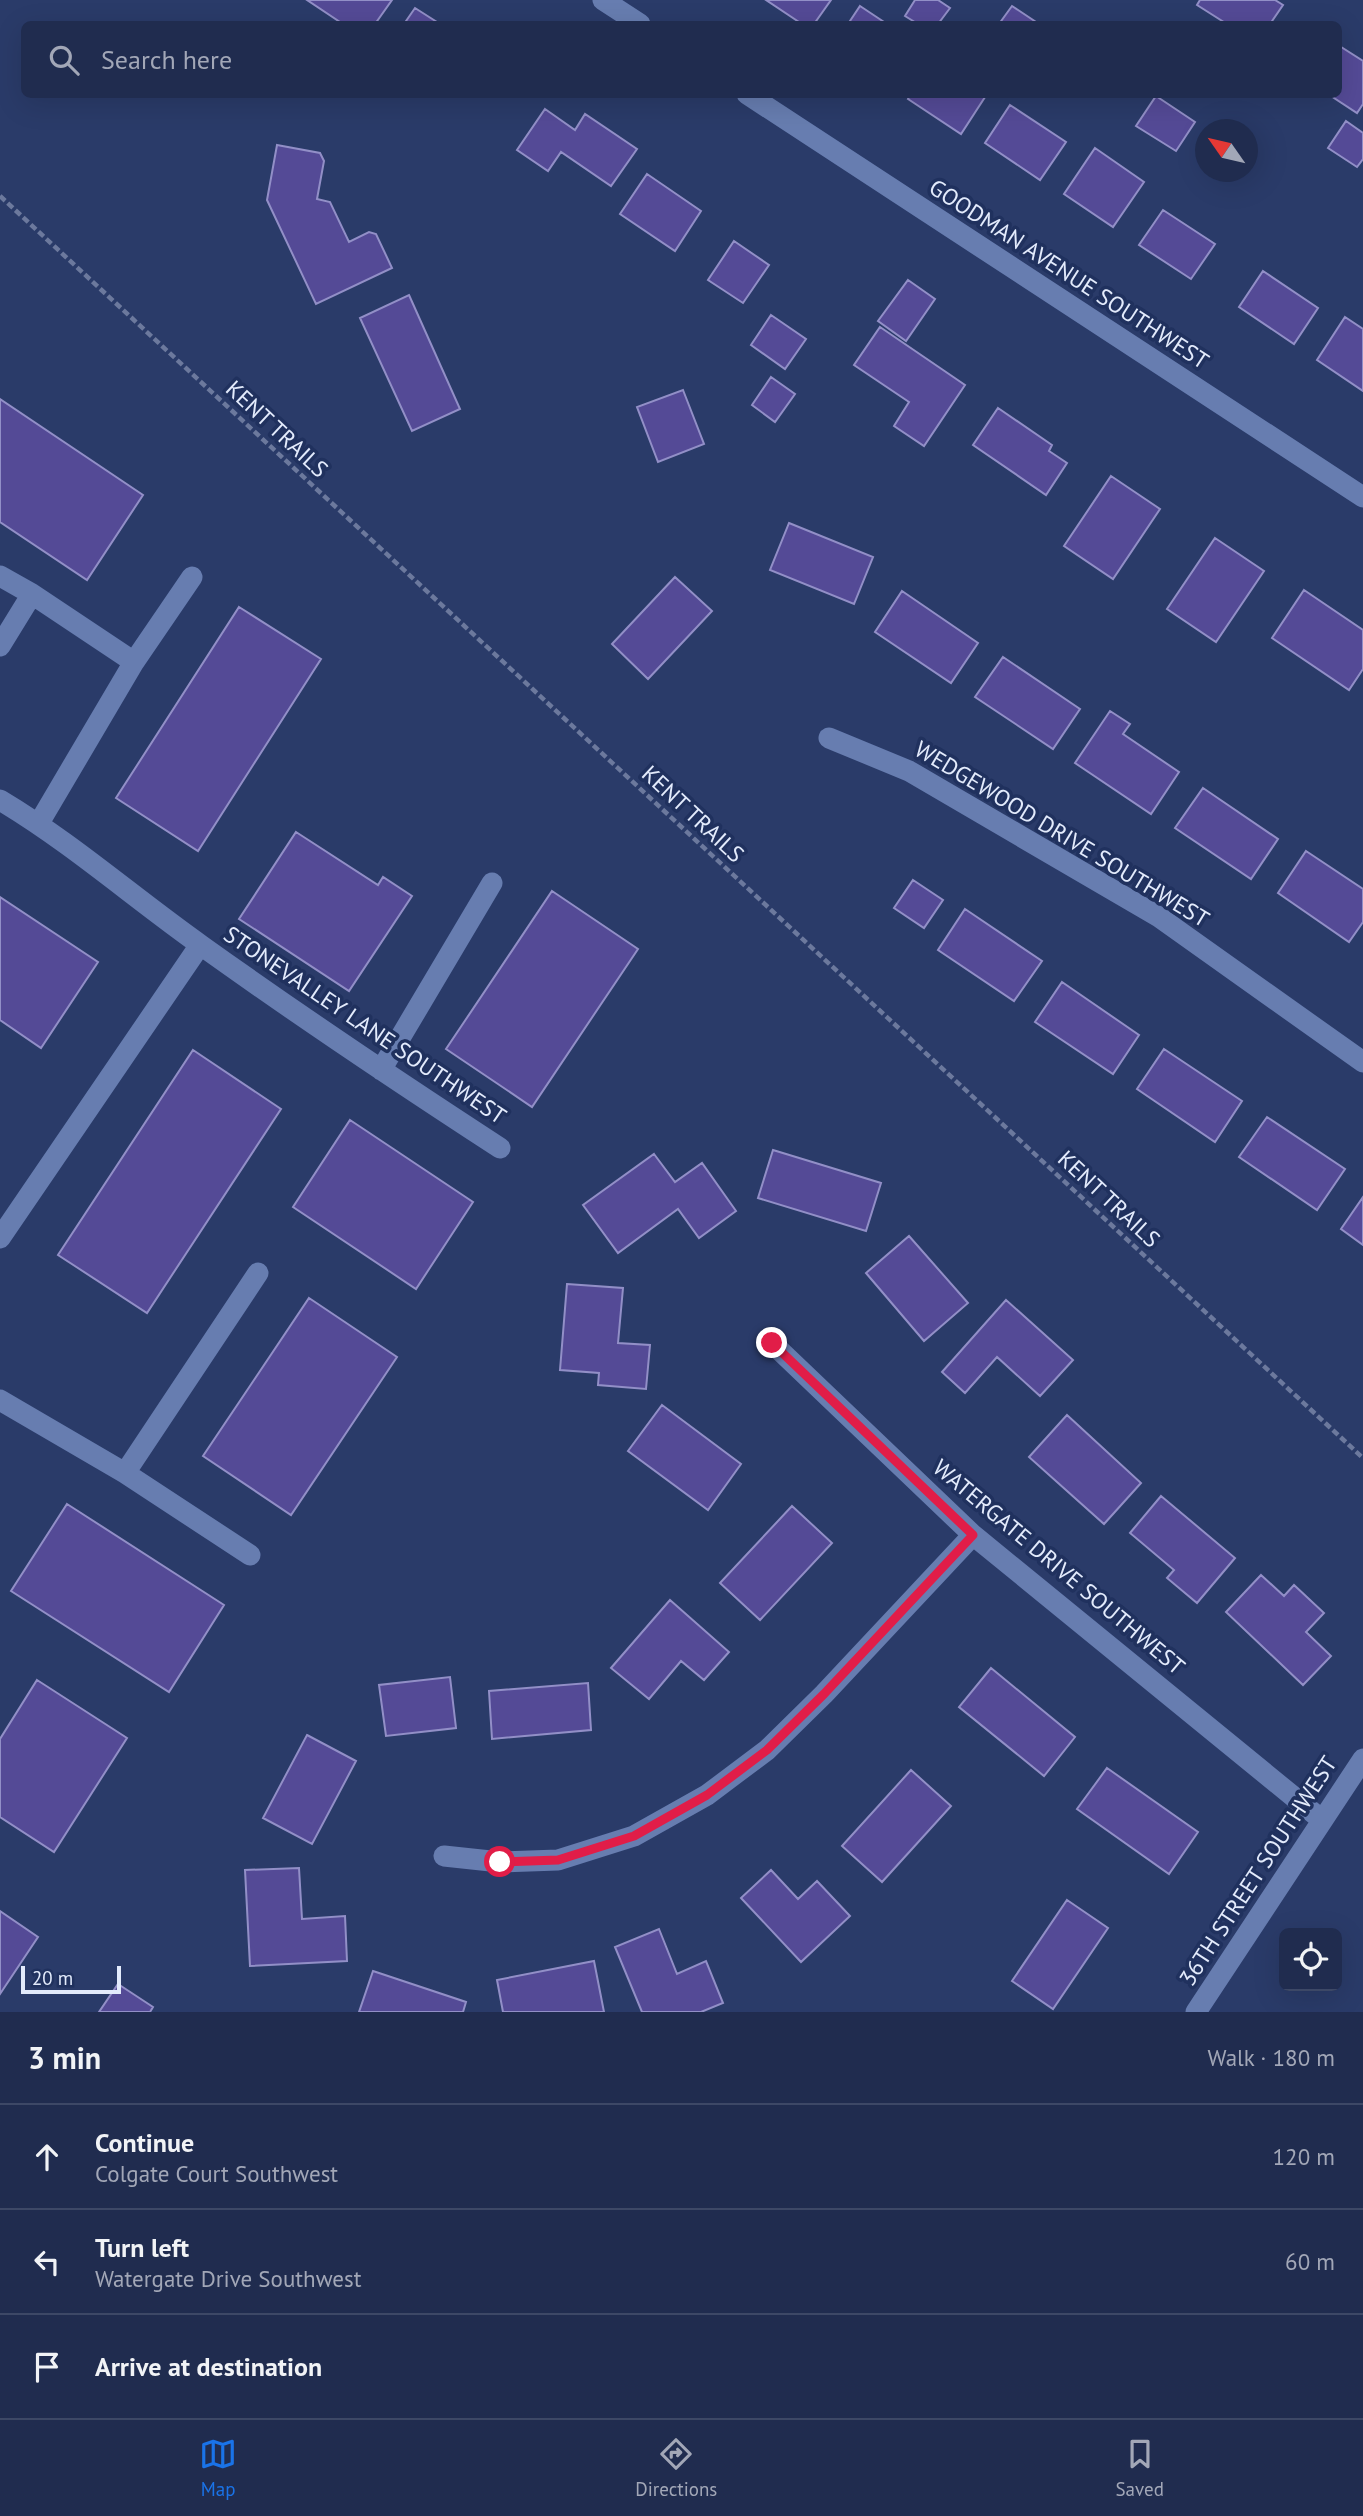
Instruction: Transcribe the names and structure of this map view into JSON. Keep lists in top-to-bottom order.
{
  "streets": {
    "street": [
      "GOODMAN AVENUE SOUTHWEST",
      "WEDGEWOOD DRIVE SOUTHWEST",
      "STONEVALLEY LANE SOUTHWEST",
      "WATERGATE DRIVE SOUTHWEST",
      "36TH STREET SOUTHWEST"
    ],
    "path": ["KENT TRAILS"]
  },
  "crossings": [
    ["WATERGATE DRIVE SOUTHWEST", "36TH STREET SOUTHWEST"]
  ],
  "scale_bar": "20 m",
  "north": "top left",
  "page": {
    "search": "Search here",
    "scale": "20 m",
    "heading": ["3 min", "Walk · 180 m"],
    "list": [
      ["Continue", "Colgate Court Southwest", "120 m"],
      ["Turn left", "Watergate Drive Southwest", "60 m"],
      "Arrive at destination"
    ],
    "nav": ["Map", "Directions", "Saved"]
  }
}
